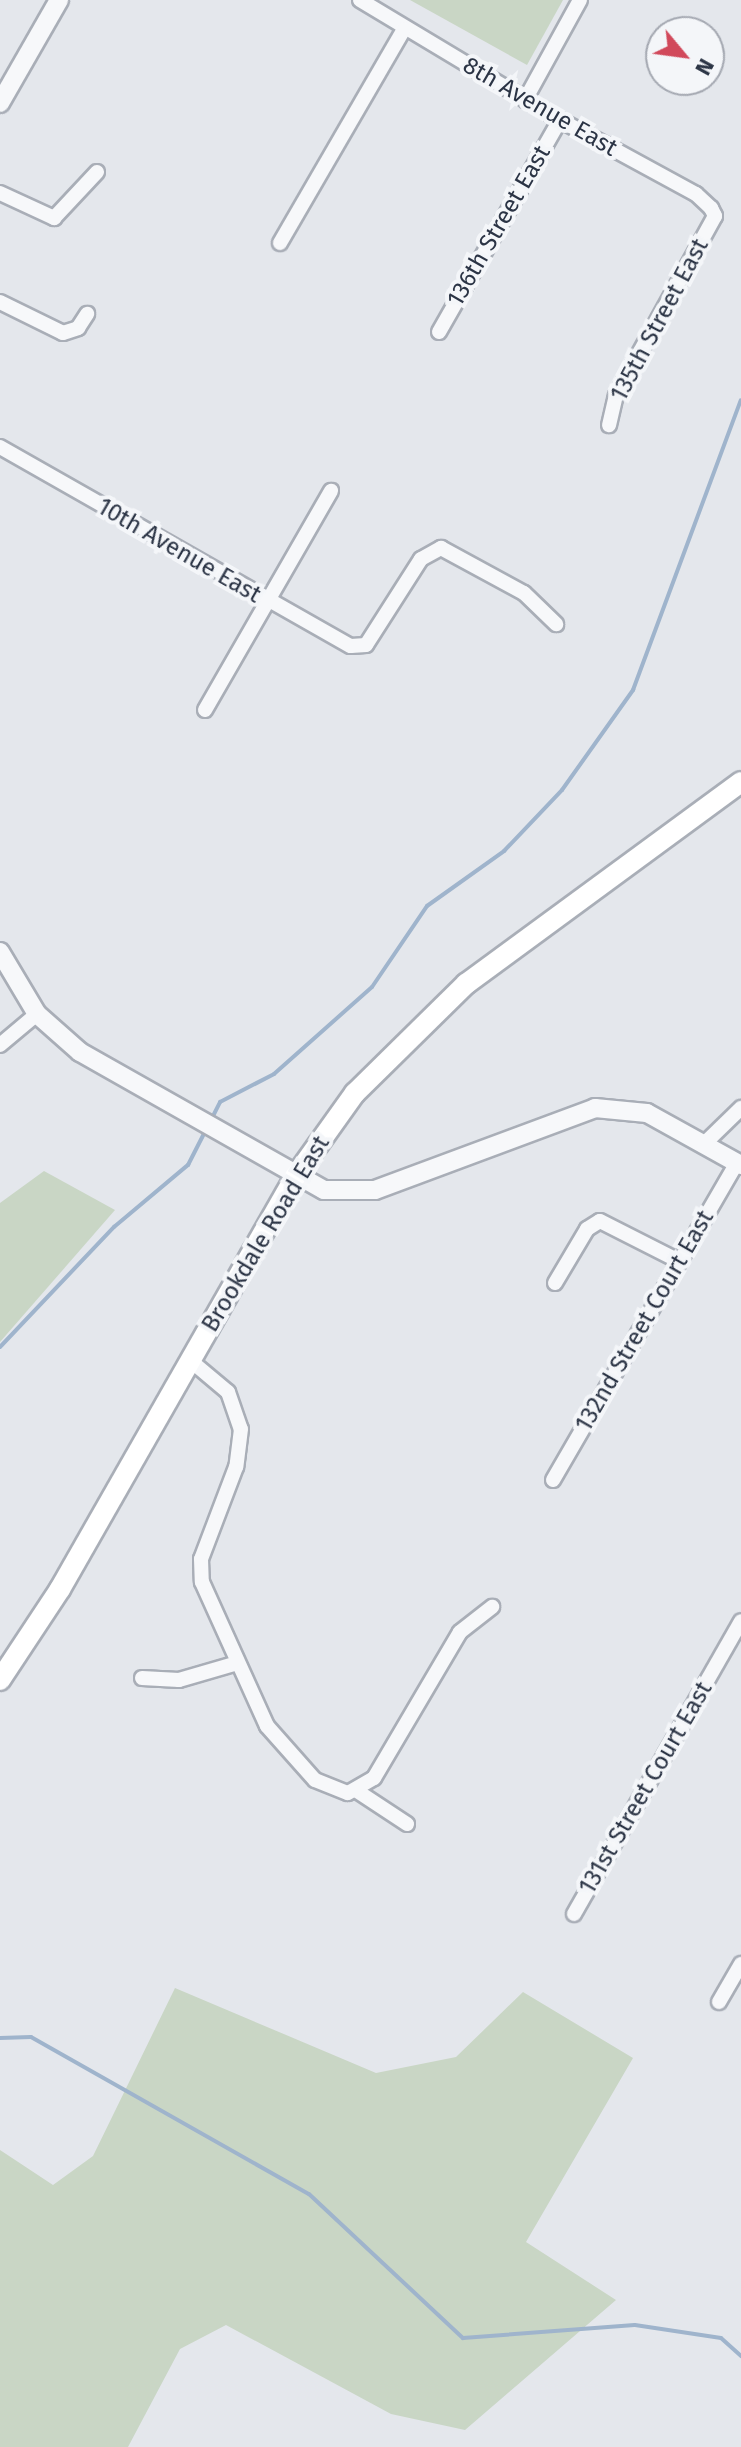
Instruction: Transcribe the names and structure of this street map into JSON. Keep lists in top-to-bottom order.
{
  "streets": {
    "main road": ["Brookdale Road East"],
    "street": [
      "8th Avenue East",
      "136th Street East",
      "135th Street East",
      "10th Avenue East",
      "132nd Street Court East",
      "131st Street Court East"
    ]
  },
  "crossings": [
    ["8th Avenue East", "136th Street East"],
    ["8th Avenue East", "135th Street East"]
  ],
  "north": "bottom right"
}
